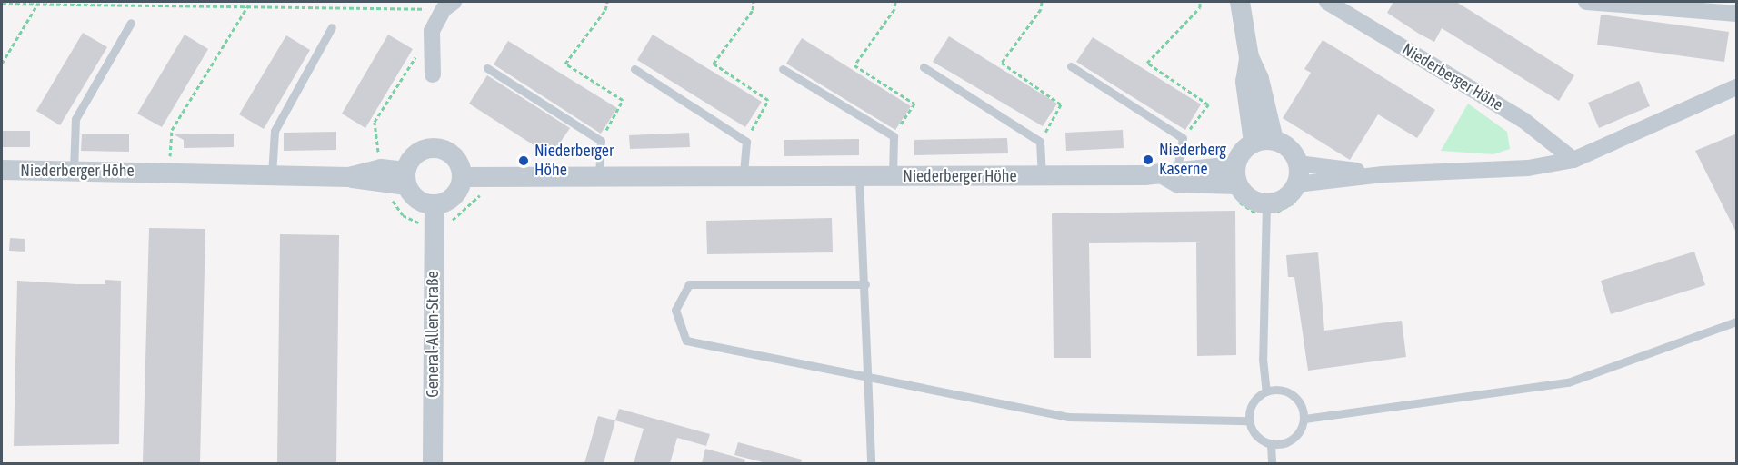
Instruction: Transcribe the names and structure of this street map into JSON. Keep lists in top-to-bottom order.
{
  "streets": {
    "street": ["Niederberger Höhe", "General-Allen-Straße"]
  },
  "crossings": [
    ["Niederberger Höhe", "General-Allen-Straße"]
  ],
  "places": ["Niederberg Kaserne", "Niederberger Höhe"]
}
